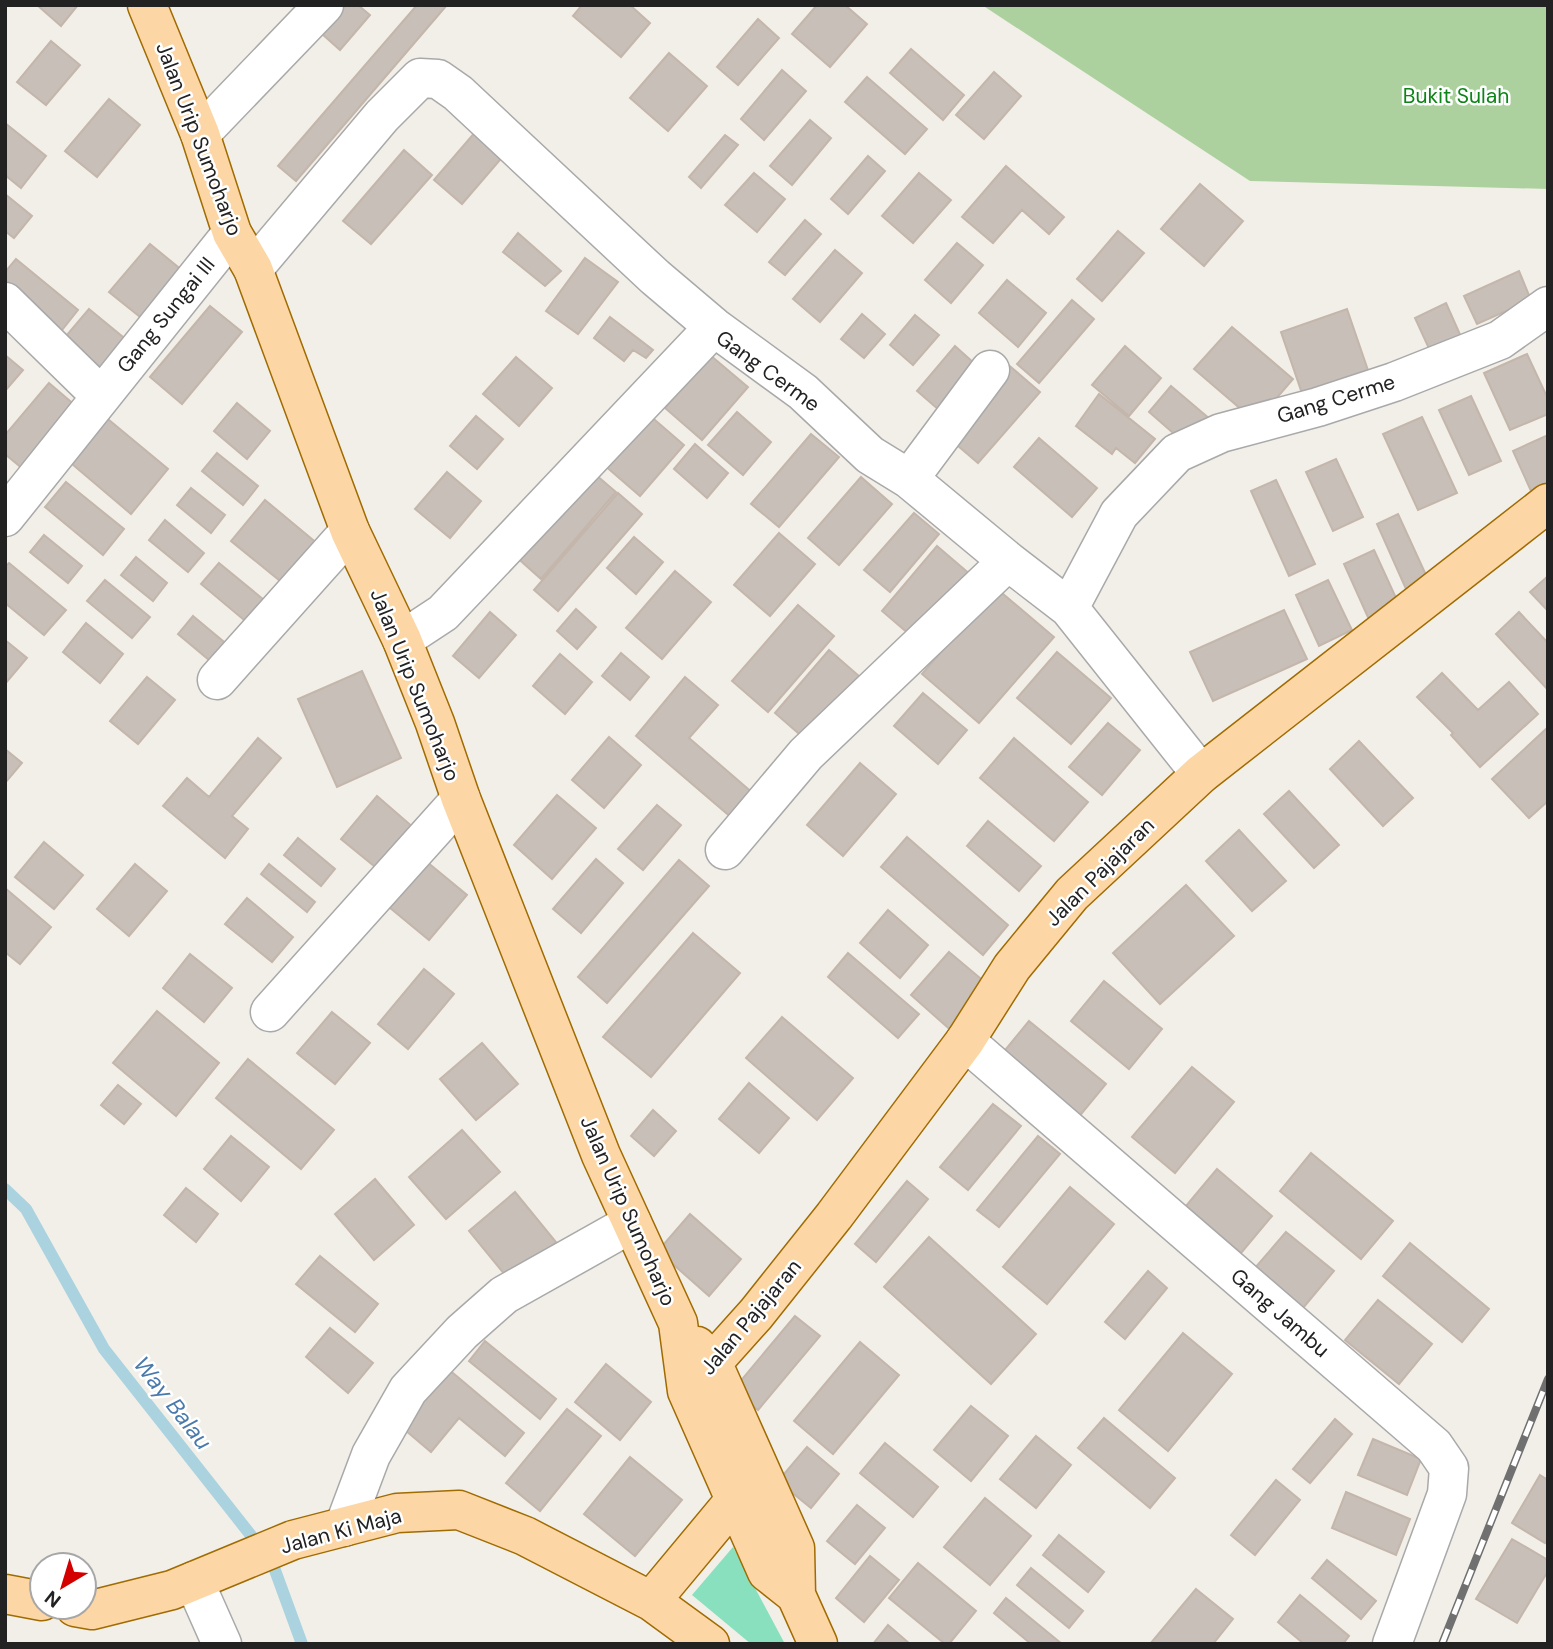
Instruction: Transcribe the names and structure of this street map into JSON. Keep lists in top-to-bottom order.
{
  "streets": {
    "main road": ["Jalan Urip Sumoharjo", "Jalan Pajajaran", "Jalan Ki Maja"],
    "street": ["Gang Sungai III", "Gang Cerme", "Gang Jambu"]
  },
  "crossings": [
    ["Jalan Urip Sumoharjo", "Gang Sungai III"],
    ["Jalan Urip Sumoharjo", "Gang Cerme"],
    ["Jalan Urip Sumoharjo", "Jalan Pajajaran"],
    ["Gang Cerme", "Jalan Pajajaran"],
    ["Jalan Pajajaran", "Gang Jambu"]
  ],
  "water": ["Way Balau"],
  "parks": ["Bukit Sulah"],
  "north": "bottom left"
}
